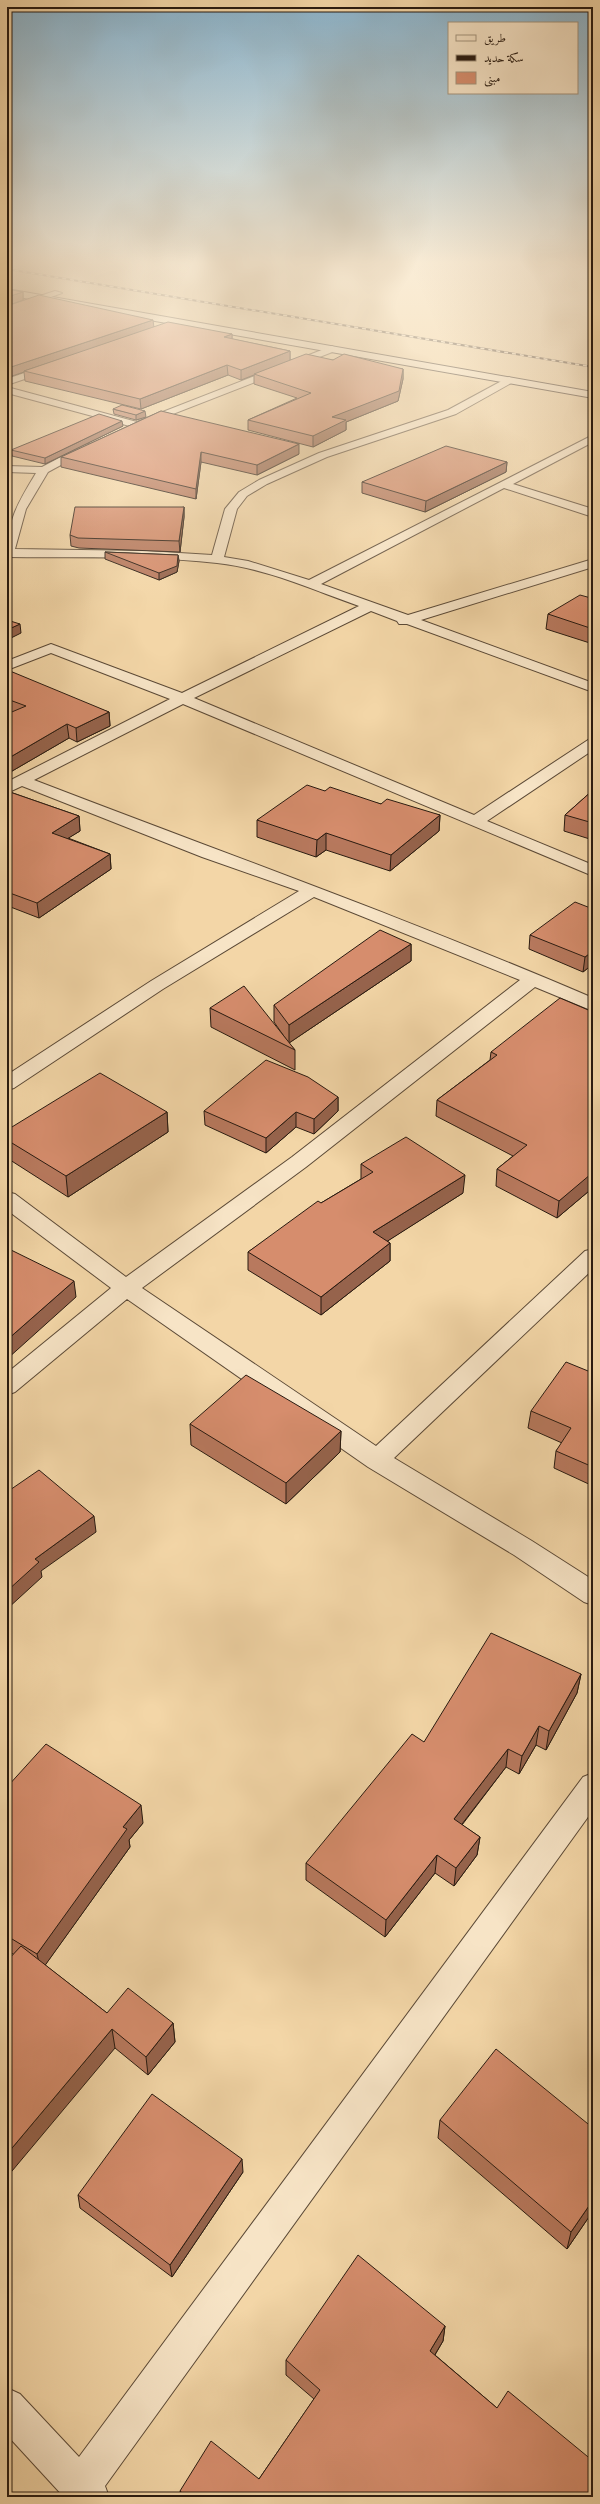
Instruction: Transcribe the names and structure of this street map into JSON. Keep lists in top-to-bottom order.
{
  "legend": ["طريق", "سكة حديد", "مبنى"]
}
